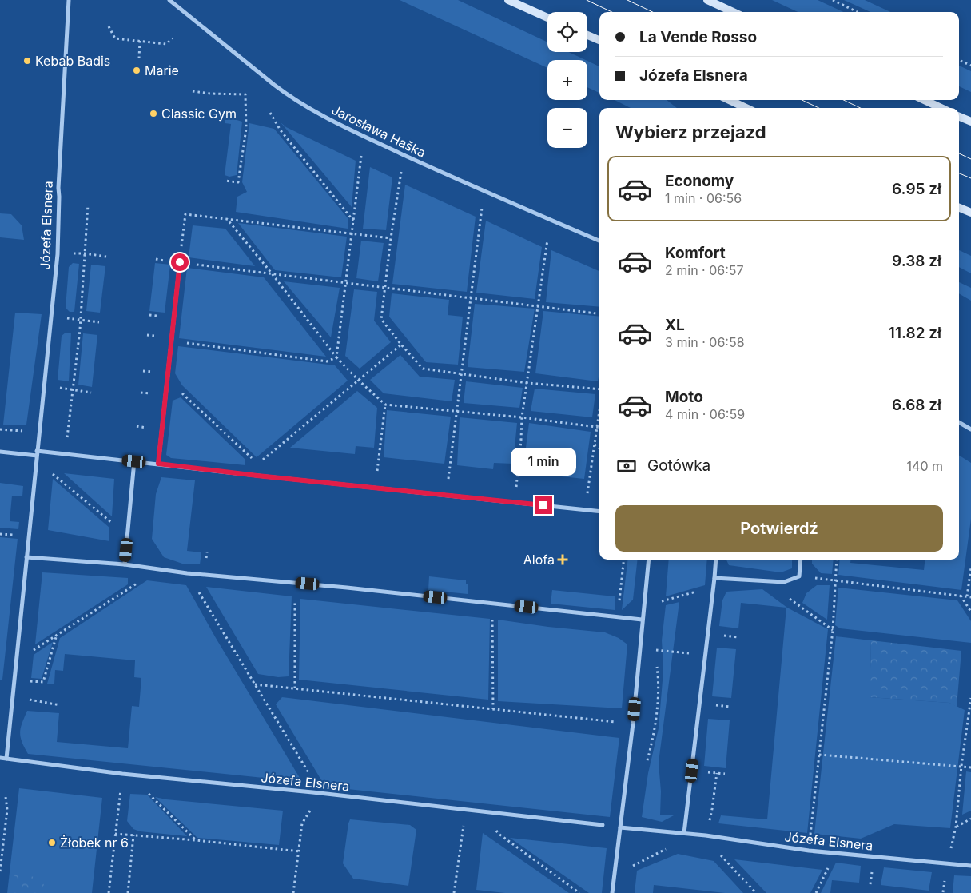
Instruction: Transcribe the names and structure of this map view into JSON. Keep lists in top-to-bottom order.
{
  "streets": {
    "street": ["Jarosława Haška", "Józefa Elsnera"]
  },
  "places": {
    "other": [
      "Kebab Badis",
      "Marie",
      "Classic Gym",
      "Żłobek nr 6"
    ],
    "health": ["Alofa"]
  },
  "page": {
    "map_buttons": ["+", "−"],
    "banner": ["La Vende Rosso", "Józefa Elsnera"],
    "heading": "Wybierz przejazd",
    "list": [
      {
        "name": "Economy",
        "note": "1 min · 06:56",
        "value": "6.95 zł"
      },
      {
        "name": "Komfort",
        "note": "2 min · 06:57",
        "value": "9.38 zł"
      },
      {
        "name": "XL",
        "note": "3 min · 06:58",
        "value": "11.82 zł"
      },
      {
        "name": "Moto",
        "note": "4 min · 06:59",
        "value": "6.68 zł"
      }
    ],
    "pay": ["Gotówka", "140 m"],
    "bubble": "1 min",
    "buttons": "Potwierdź"
  }
}
